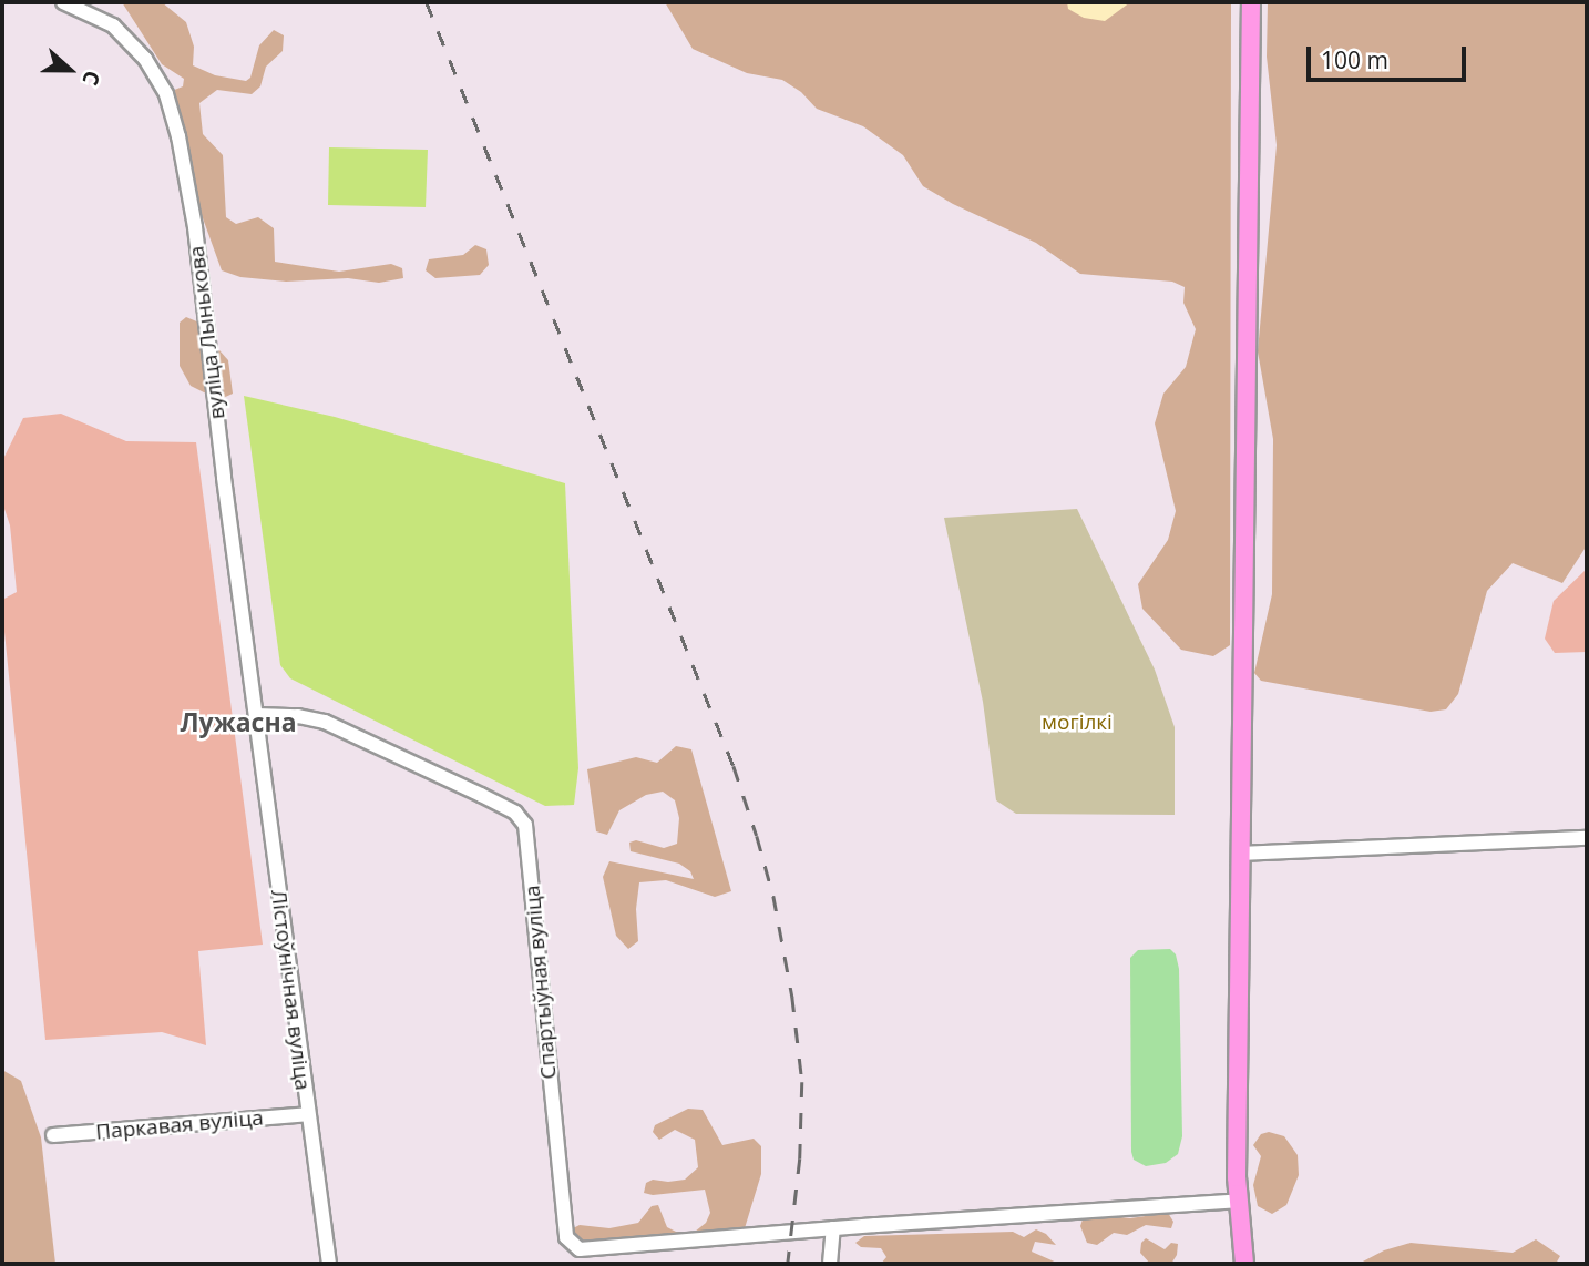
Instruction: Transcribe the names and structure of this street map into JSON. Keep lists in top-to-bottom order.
{
  "streets": {
    "street": [
      "вуліца Лынькова",
      "Спартыўная вуліца",
      "Лістоўнічная вуліца",
      "Паркавая вуліца"
    ]
  },
  "crossings": [
    ["вуліца Лынькова", "Спартыўная вуліца"],
    ["вуліца Лынькова", "Лістоўнічная вуліца"],
    ["Спартыўная вуліца", "Лістоўнічная вуліца"],
    ["Лістоўнічная вуліца", "Паркавая вуліца"]
  ],
  "districts": ["Лужасна"],
  "parks": ["могілкі"],
  "scale_bar": "100 m",
  "north": "right"
}
